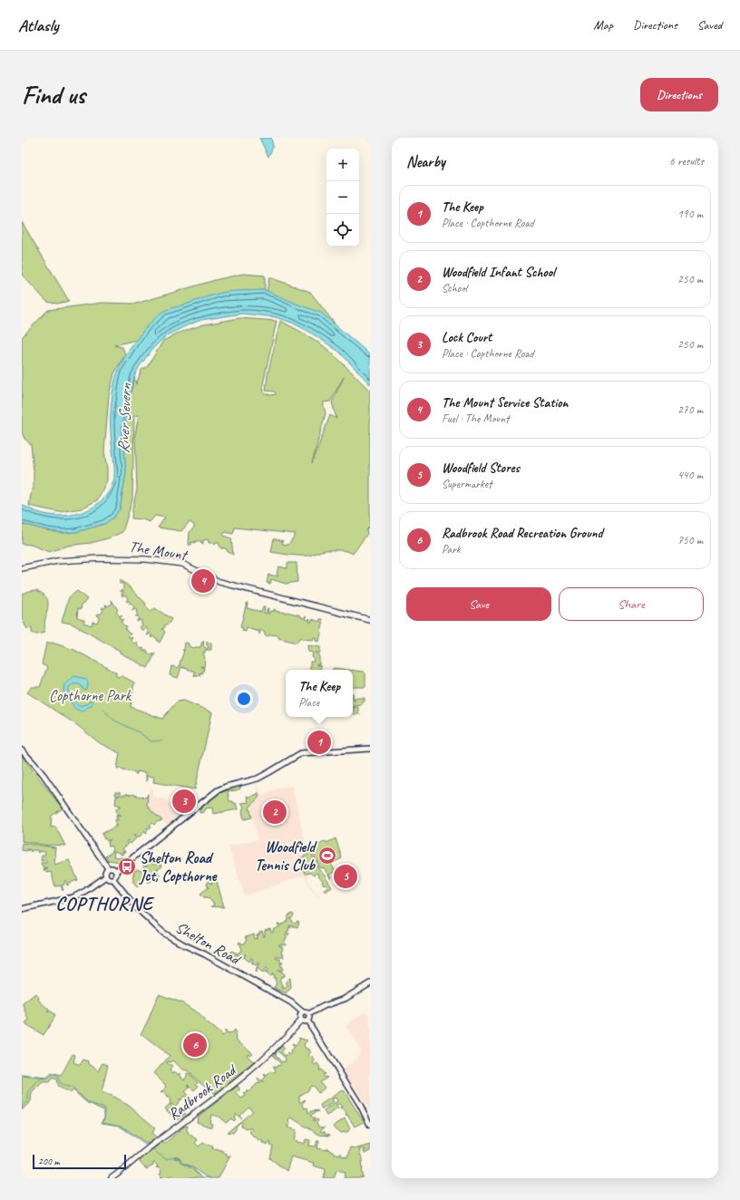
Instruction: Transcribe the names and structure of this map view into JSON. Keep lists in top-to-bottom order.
{
  "streets": {
    "main road": ["The Mount", "Shelton Road", "Radbrook Road"]
  },
  "crossings": [
    ["Shelton Road", "Radbrook Road"]
  ],
  "districts": ["COPTHORNE"],
  "water": ["River Severn"],
  "parks": ["Copthorne Park"],
  "places": {
    "sports": ["Woodfield Tennis Club"],
    "bus stop": ["Shelton Road Jct, Copthorne"]
  },
  "scale_bar": "200 m",
  "page": {
    "header": "Atlasly",
    "nav": ["Map", "Directions", "Saved"],
    "buttons": [
      "Directions",
      ["Save", "Share"]
    ],
    "title": "Find us",
    "heading": ["Nearby", "6 results"],
    "map_buttons": ["+", "−"],
    "list": [
      {
        "mark": "1",
        "name": "The Keep",
        "note": "Place · Copthorne Road",
        "value": "190 m"
      },
      {
        "mark": "2",
        "name": "Woodfield Infant School",
        "note": "School",
        "value": "250 m"
      },
      {
        "mark": "3",
        "name": "Lock Court",
        "note": "Place · Copthorne Road",
        "value": "250 m"
      },
      {
        "mark": "4",
        "name": "The Mount Service Station",
        "note": "Fuel · The Mount",
        "value": "270 m"
      },
      {
        "mark": "5",
        "name": "Woodfield Stores",
        "note": "Supermarket",
        "value": "440 m"
      },
      {
        "mark": "6",
        "name": "Radbrook Road Recreation Ground",
        "note": "Park",
        "value": "750 m"
      }
    ],
    "pins": [
      "4",
      "1",
      "3",
      "2",
      "5",
      "6"
    ],
    "popup": ["The Keep", "Place"],
    "scale": "200 m"
  }
}
